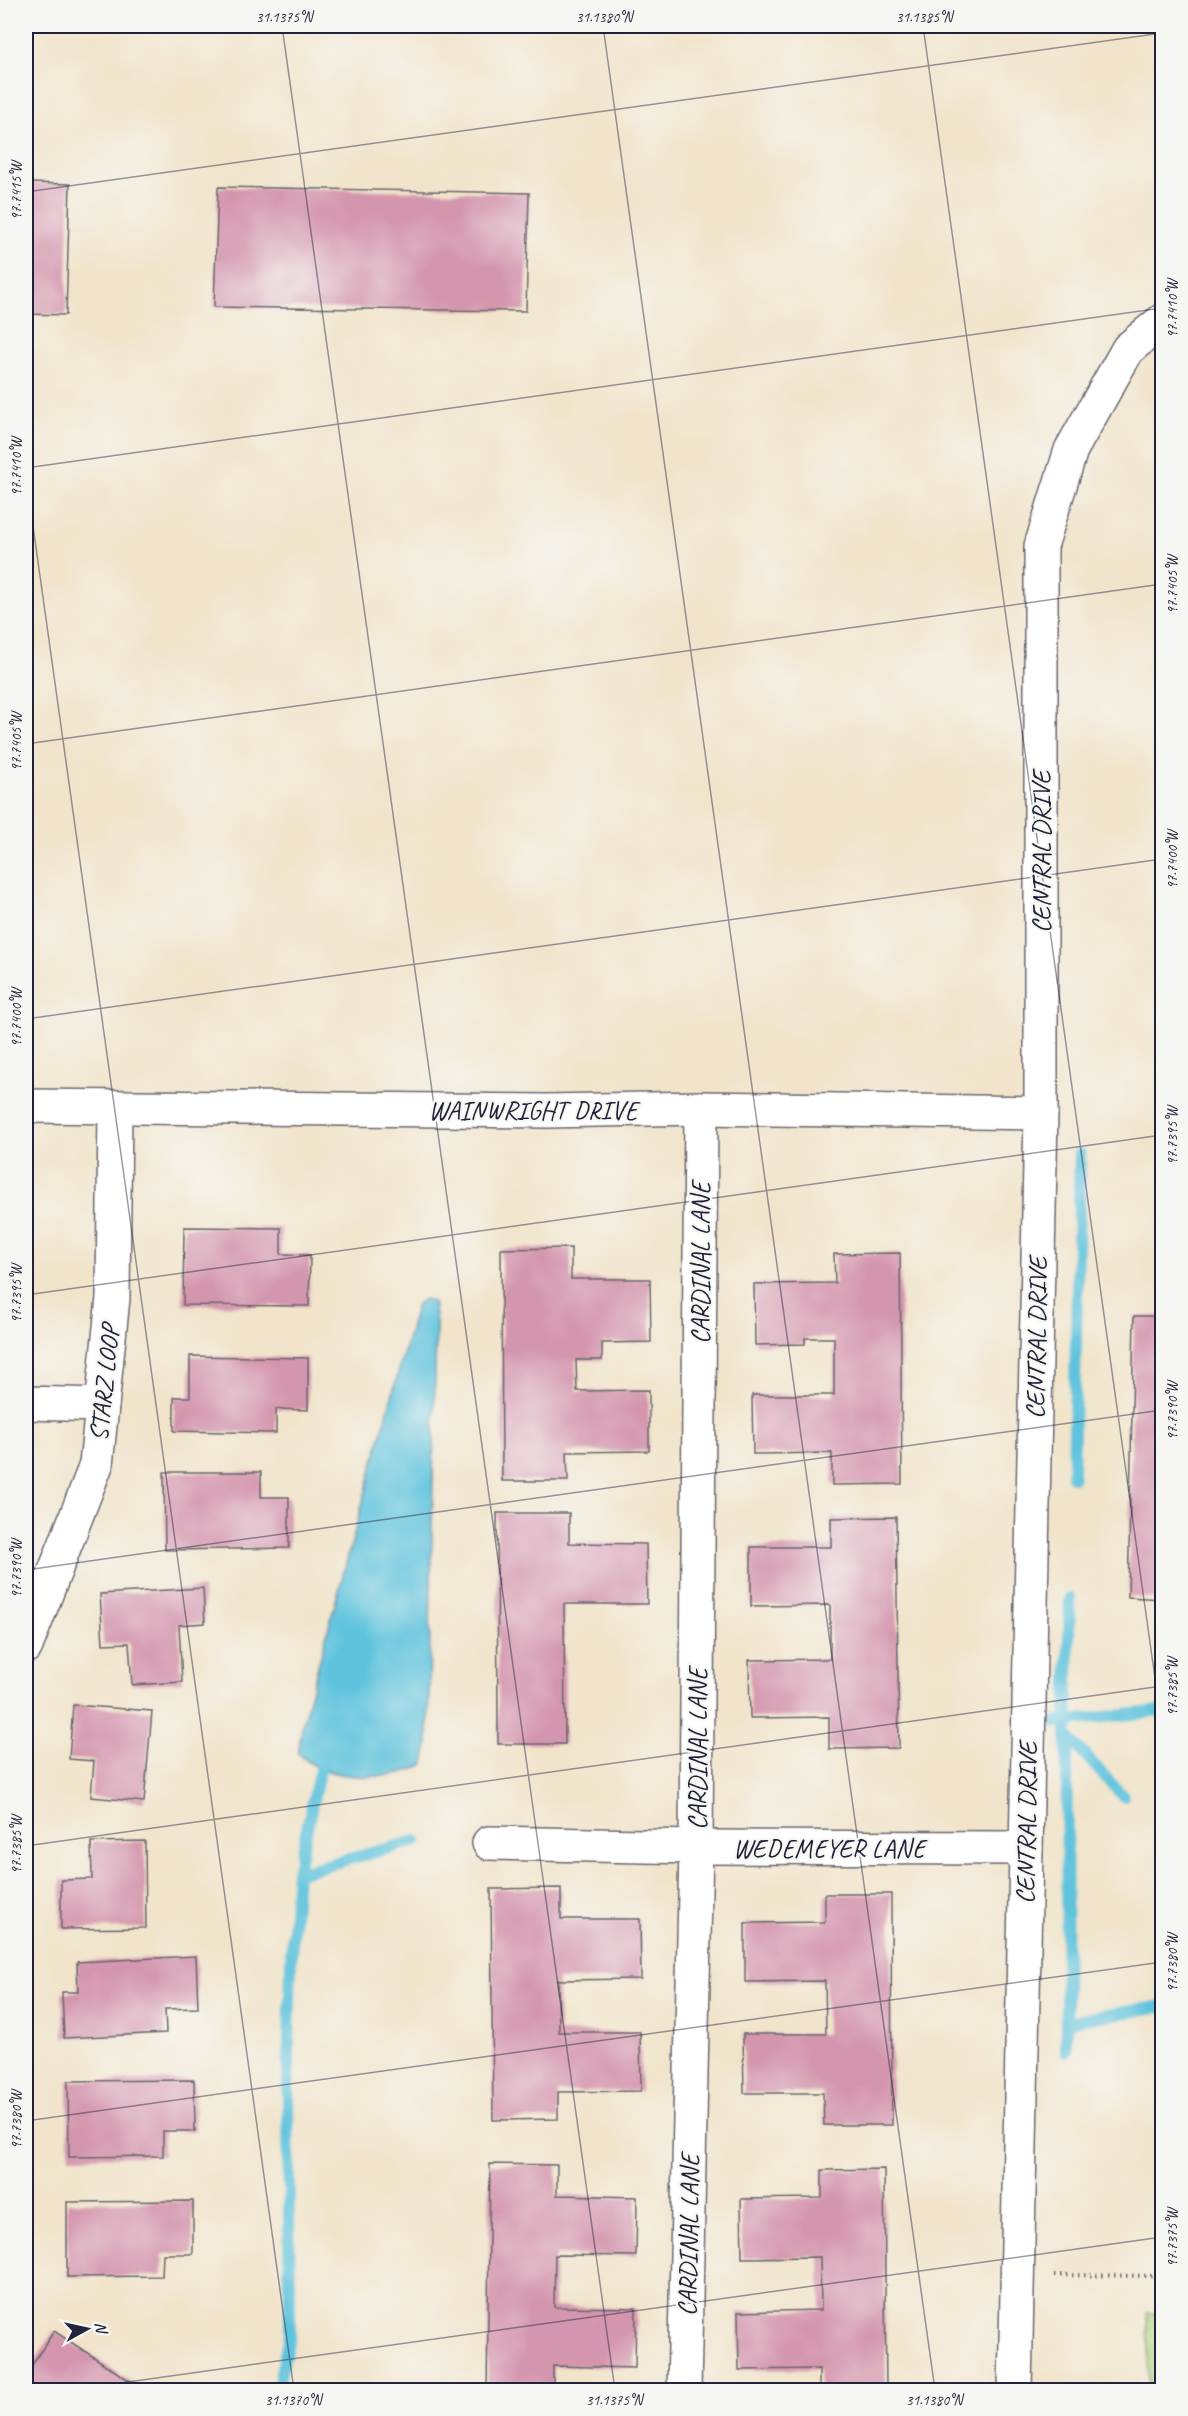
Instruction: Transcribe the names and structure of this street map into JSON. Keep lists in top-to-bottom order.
{
  "streets": {
    "street": [
      "CENTRAL DRIVE",
      "WAINWRIGHT DRIVE",
      "CARDINAL LANE",
      "STARZ LOOP",
      "WEDEMEYER LANE"
    ]
  },
  "crossings": [
    ["CENTRAL DRIVE", "WAINWRIGHT DRIVE"],
    ["CENTRAL DRIVE", "WEDEMEYER LANE"],
    ["WAINWRIGHT DRIVE", "CARDINAL LANE"],
    ["WAINWRIGHT DRIVE", "STARZ LOOP"],
    ["CARDINAL LANE", "WEDEMEYER LANE"]
  ],
  "north": "right",
  "coordinates": [
    "31.1375°N",
    "31.1380°N",
    "31.1385°N",
    "97.7415°W",
    "97.7410°W",
    "97.7405°W",
    "97.7400°W",
    "97.7395°W",
    "97.7390°W",
    "97.7385°W",
    "97.7380°W",
    "97.7375°W",
    "31.1370°N"
  ]
}
